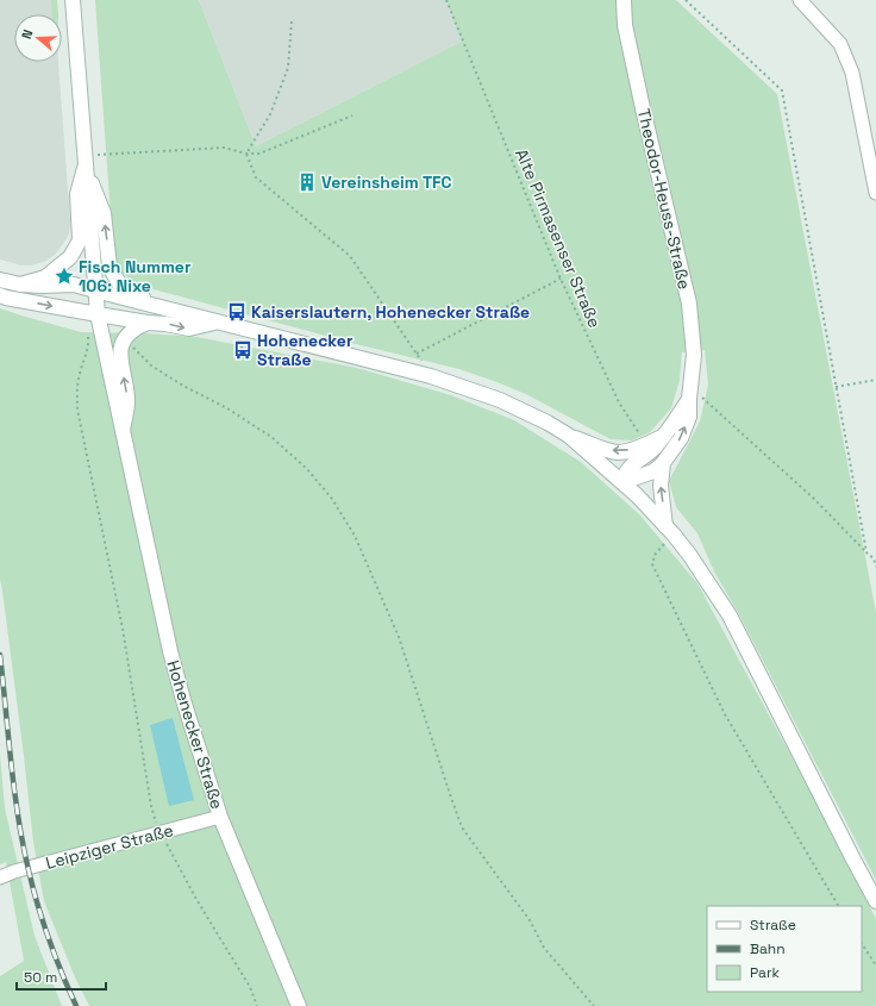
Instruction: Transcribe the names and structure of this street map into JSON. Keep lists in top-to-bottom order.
{
  "streets": {
    "main road": ["Theodor-Heuss-Straße", "Hohenecker Straße"],
    "street": ["Leipziger Straße"],
    "path": ["Alte Pirmasenser Straße"]
  },
  "crossings": [
    ["Hohenecker Straße", "Leipziger Straße"]
  ],
  "places": {
    "building": ["Vereinsheim TFC"],
    "place": ["Fisch Nummer 106: Nixe"],
    "bus stop": ["Kaiserslautern, Hohenecker Straße", "Hohenecker Straße"]
  },
  "legend": ["Straße", "Bahn", "Park"],
  "scale_bar": "50 m",
  "north": "left"
}
